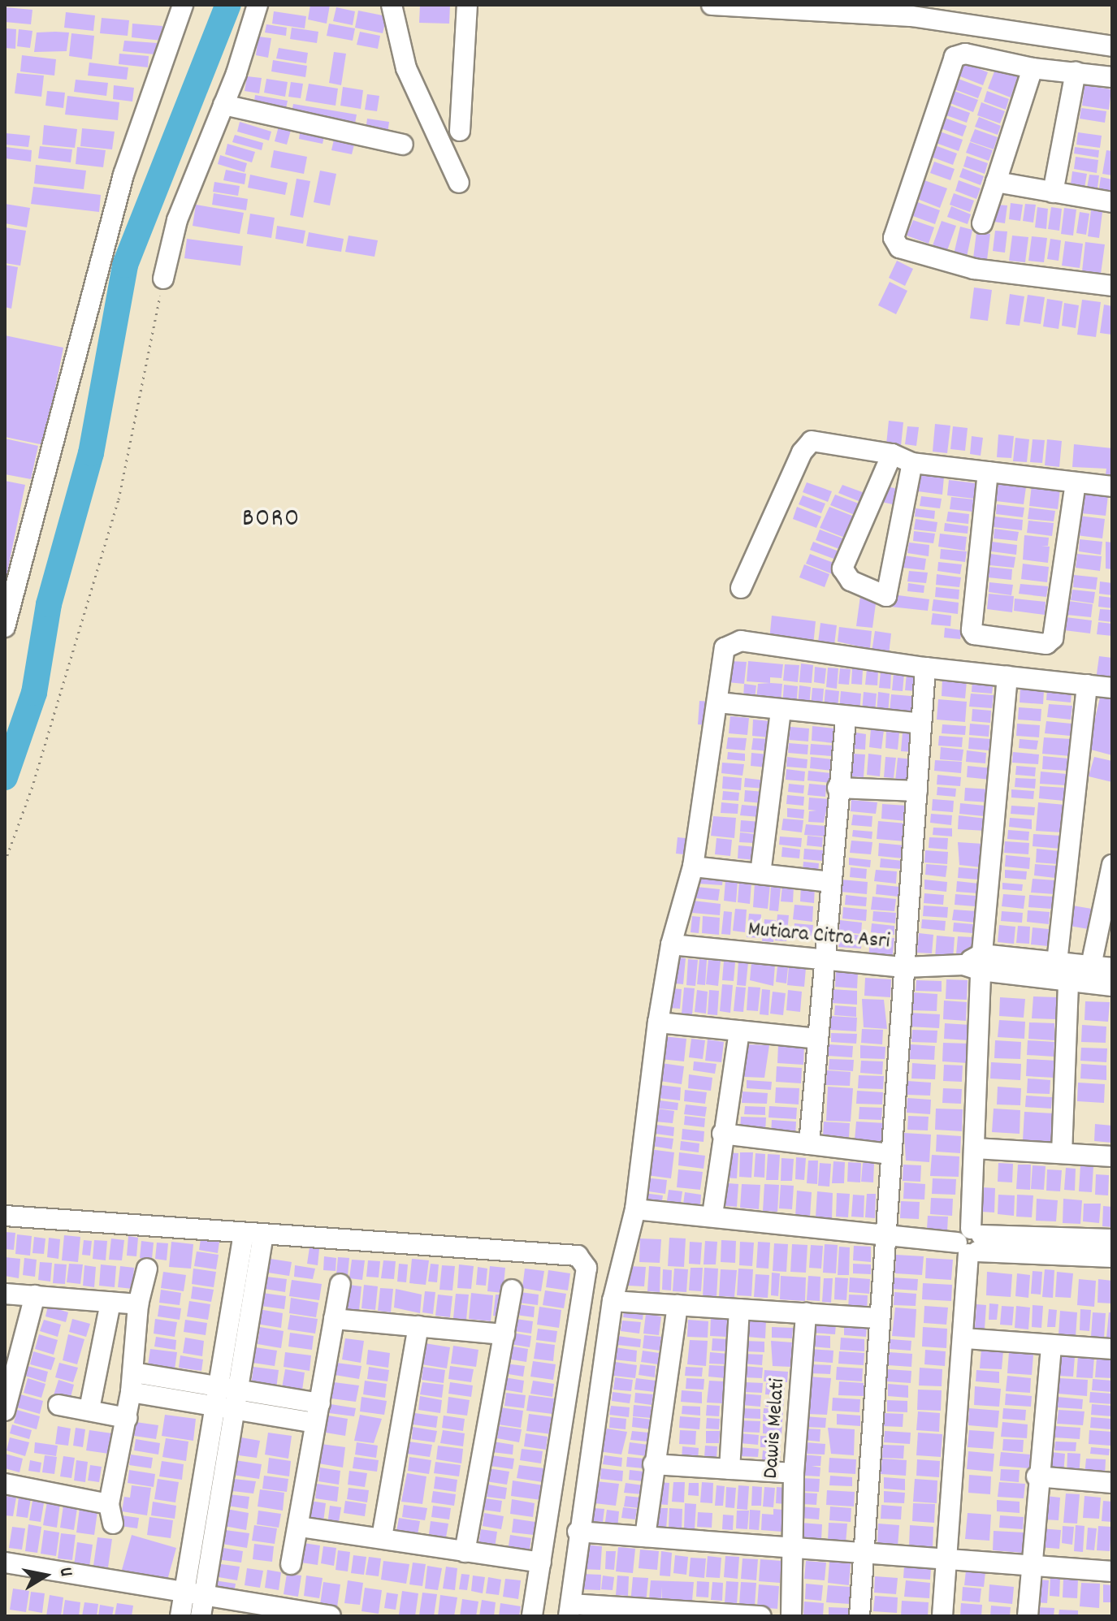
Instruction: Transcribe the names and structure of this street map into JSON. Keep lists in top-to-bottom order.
{
  "streets": {
    "street": ["Mutiara Citra Asri", "Dawis Melati"]
  },
  "districts": ["BORO"],
  "north": "right"
}
